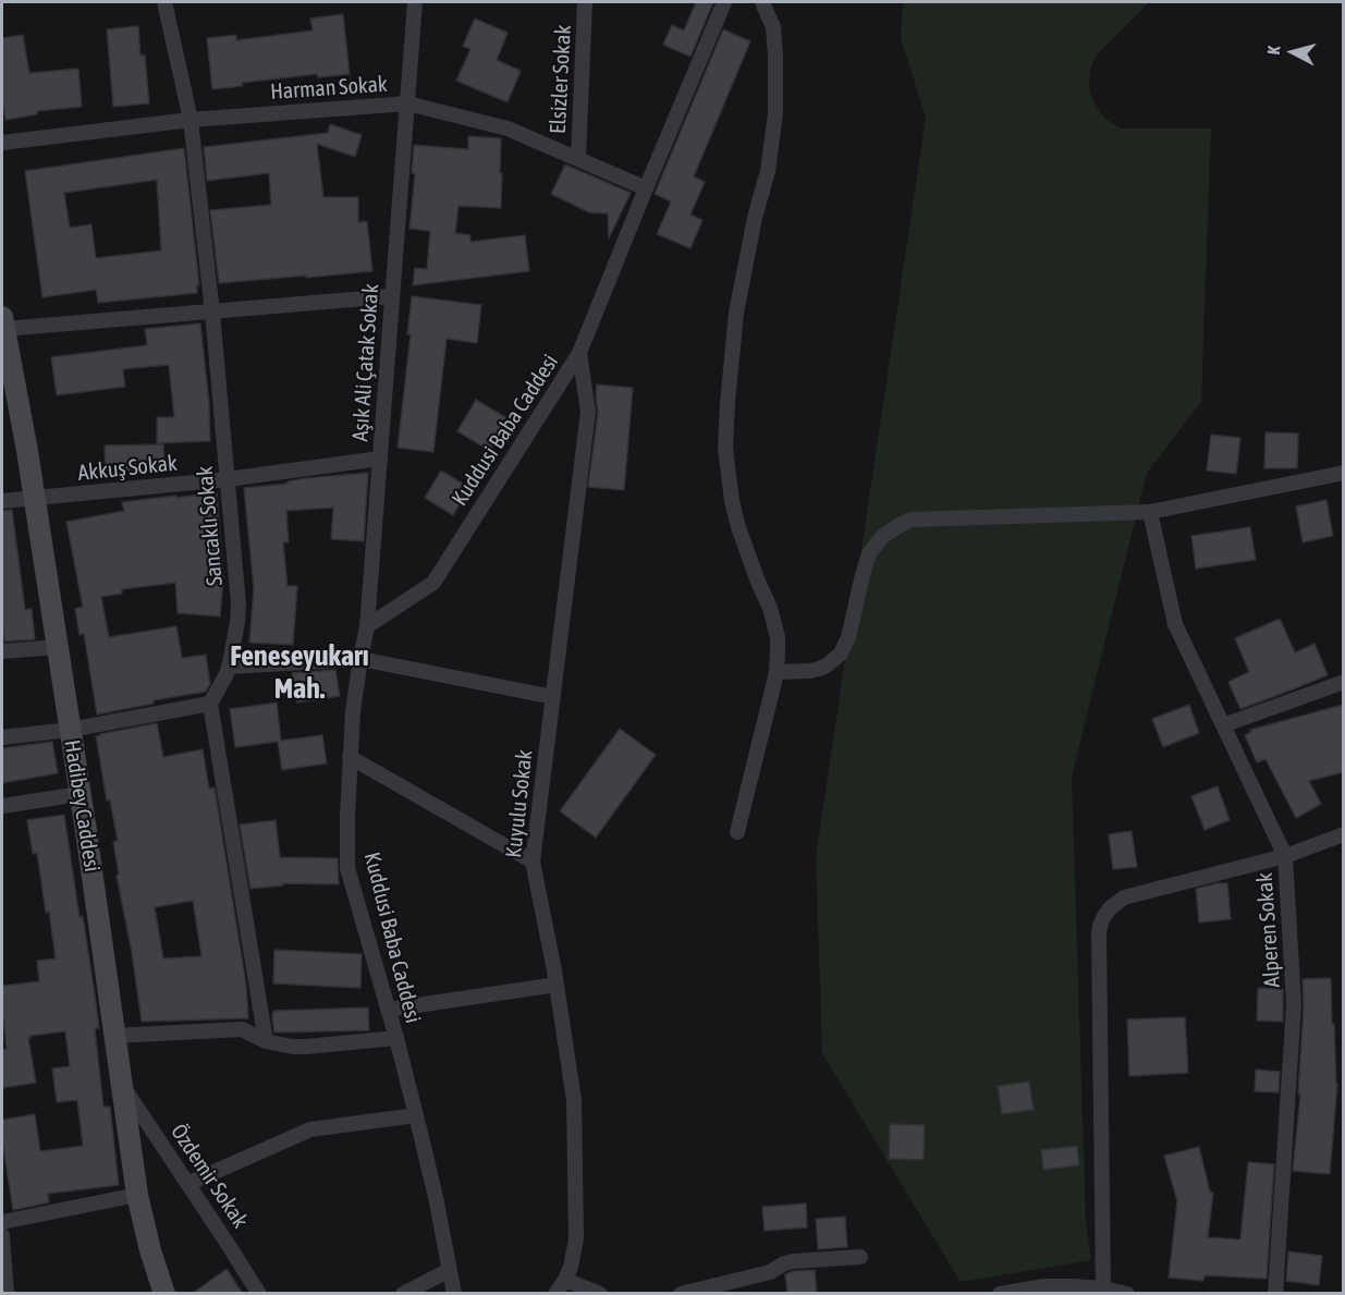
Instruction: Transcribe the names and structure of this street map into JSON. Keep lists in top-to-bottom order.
{
  "streets": {
    "main road": ["Hadibey Caddesi"],
    "street": [
      "Elsizler Sokak",
      "Harman Sokak",
      "Aşık Ali Çatak Sokak",
      "Kuddusi Baba Caddesi",
      "Akkuş Sokak",
      "Sancaklı Sokak",
      "Kuyulu Sokak",
      "Alperen Sokak",
      "Özdemir Sokak"
    ]
  },
  "crossings": [
    ["Elsizler Sokak", "Harman Sokak"],
    ["Harman Sokak", "Aşık Ali Çatak Sokak"],
    ["Harman Sokak", "Kuddusi Baba Caddesi"],
    ["Harman Sokak", "Sancaklı Sokak"],
    ["Aşık Ali Çatak Sokak", "Kuddusi Baba Caddesi"],
    ["Aşık Ali Çatak Sokak", "Akkuş Sokak"],
    ["Kuddusi Baba Caddesi", "Kuyulu Sokak"],
    ["Akkuş Sokak", "Sancaklı Sokak"],
    ["Akkuş Sokak", "Hadibey Caddesi"],
    ["Hadibey Caddesi", "Özdemir Sokak"]
  ],
  "districts": ["Feneseyukarı Mah."],
  "north": "left"
}
